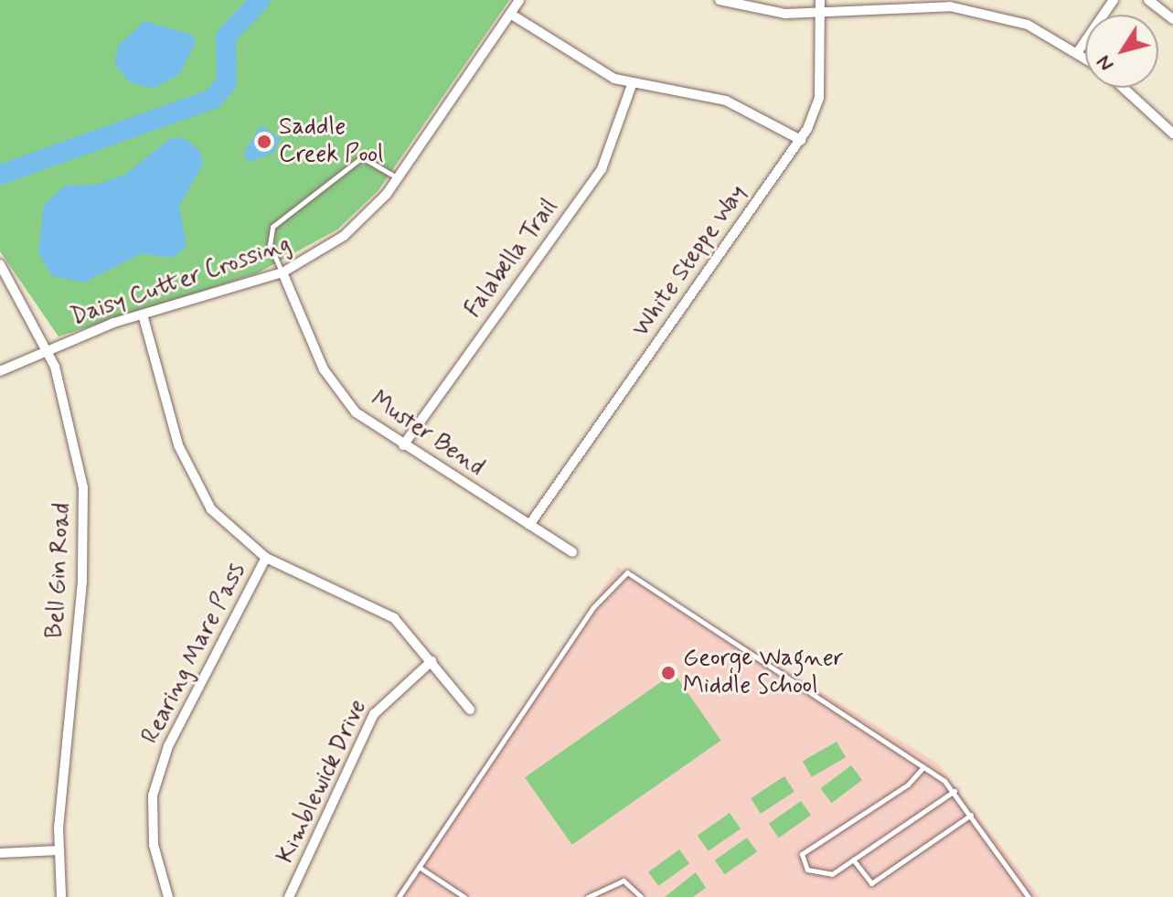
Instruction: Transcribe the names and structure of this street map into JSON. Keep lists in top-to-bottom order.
{
  "streets": {
    "street": [
      "Falabella Trail",
      "White Steppe Way",
      "Daisy Cutter Crossing",
      "Muster Bend",
      "Bell Gin Road",
      "Rearing Mare Pass",
      "Kimblewick Drive"
    ]
  },
  "crossings": [
    ["Falabella Trail", "Muster Bend"],
    ["White Steppe Way", "Muster Bend"],
    ["Daisy Cutter Crossing", "Muster Bend"],
    ["Daisy Cutter Crossing", "Bell Gin Road"]
  ],
  "places": ["Saddle Creek Pool", "George Wagner Middle School"],
  "north": "bottom left"
}
